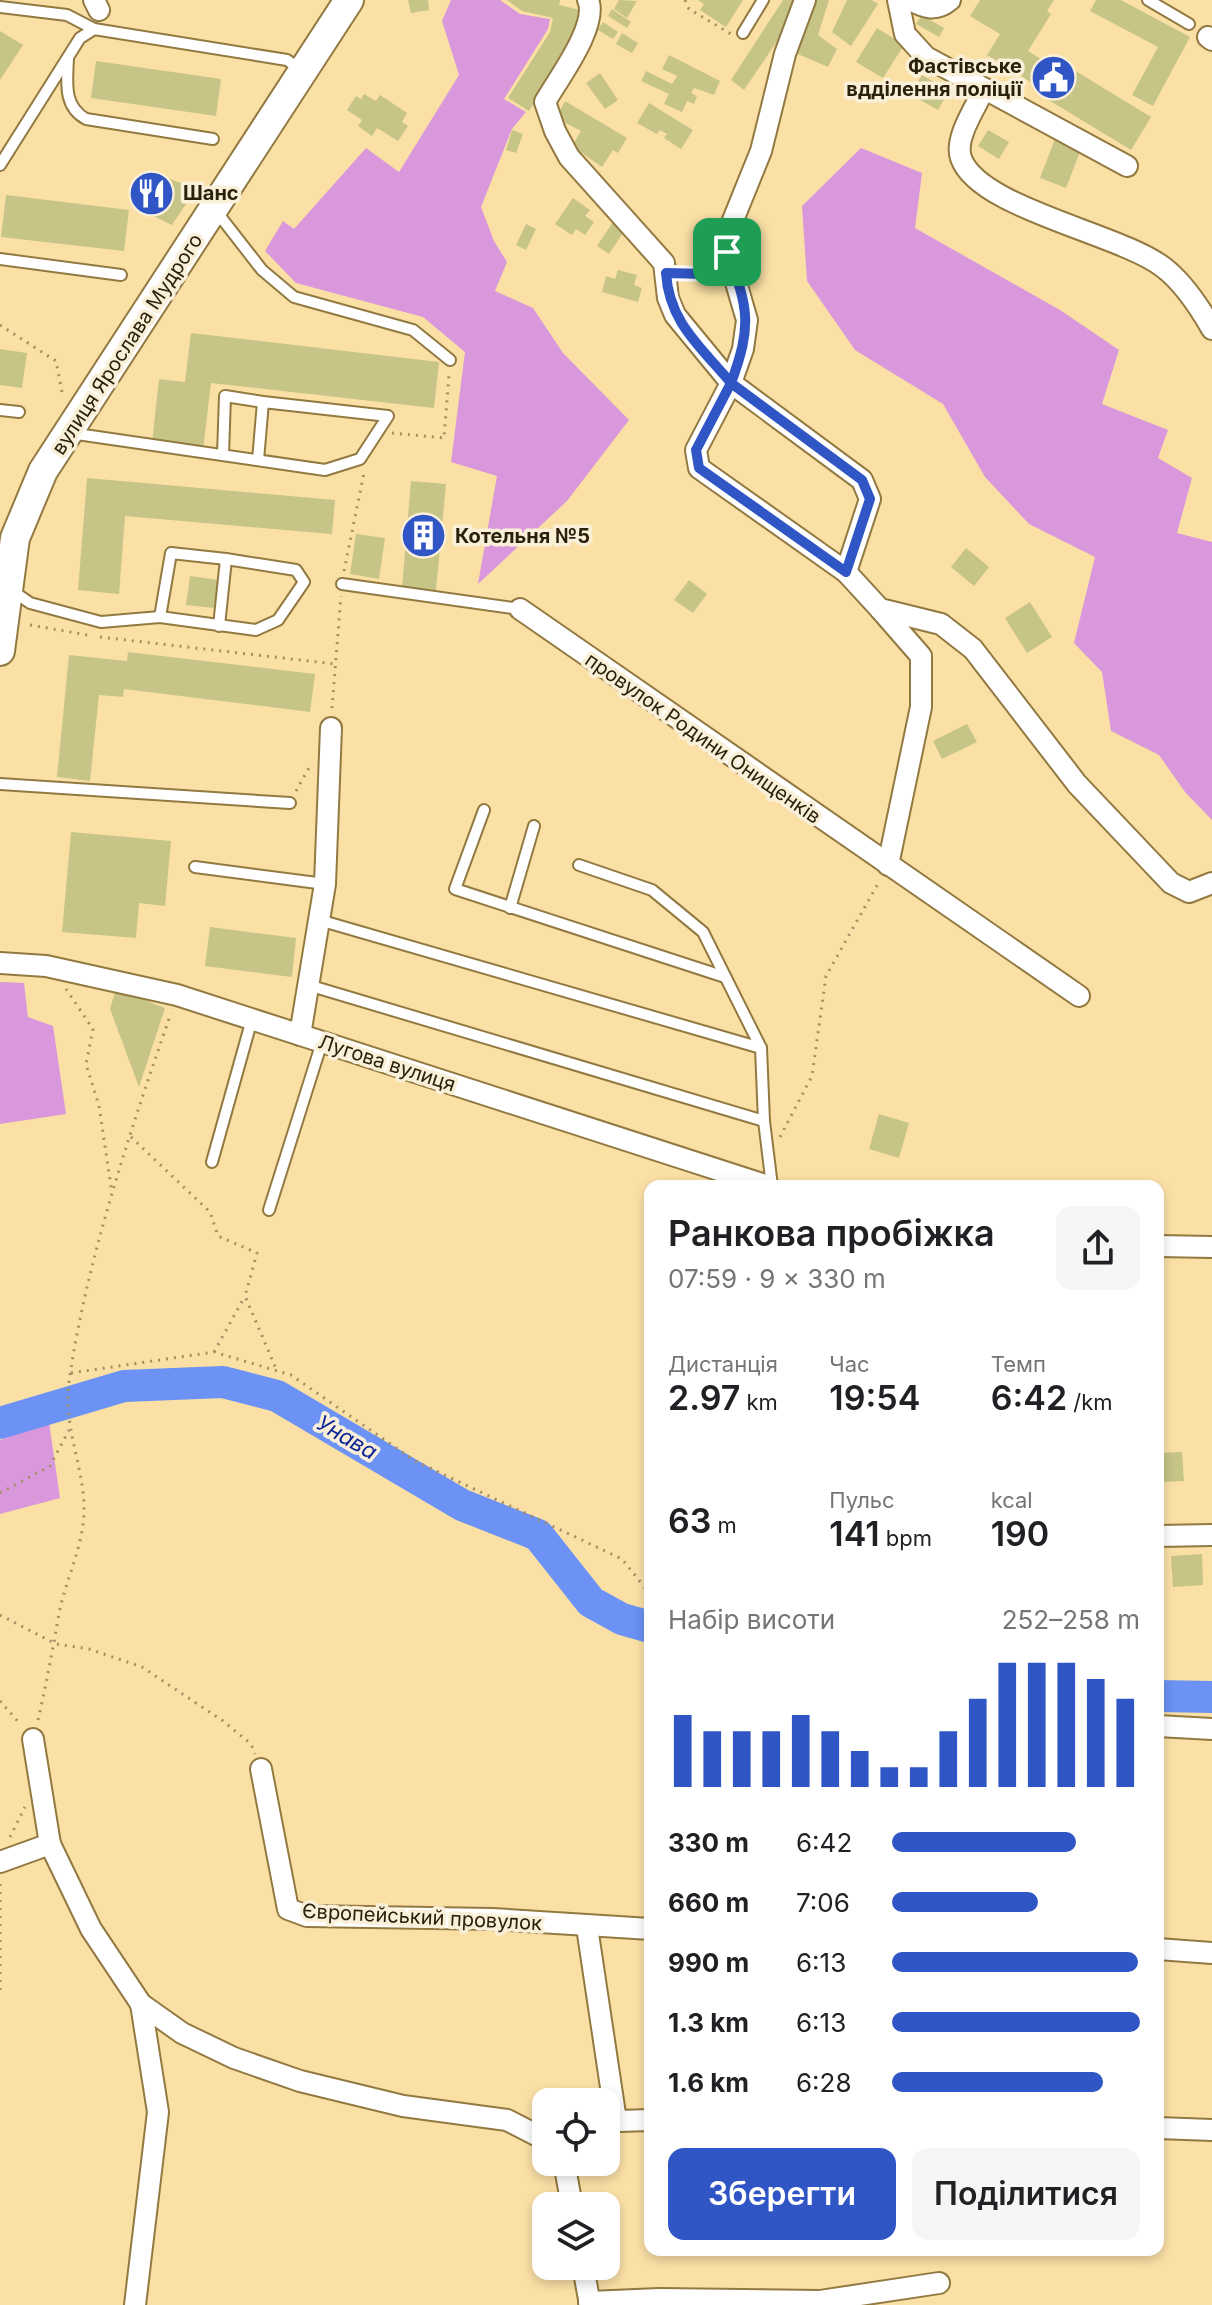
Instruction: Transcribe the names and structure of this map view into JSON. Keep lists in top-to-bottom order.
{
  "streets": {
    "street": [
      "вулиця Ярослава Мудрого",
      "провулок Родини Онищенків",
      "Лугова вулиця",
      "Європейський провулок"
    ]
  },
  "water": ["Унава"],
  "places": {
    "public building": ["Фастівське вдділення поліції"],
    "restaurant": ["Шанс"],
    "building": ["Котельня №5"]
  },
  "page": {
    "heading": ["Ранкова пробіжка", "07:59 · 9 × 330 m"],
    "stats": [
      ["Дистанція", "2.97 km"],
      ["Час", "19:54"],
      ["Темп", "6:42 /km"],
      ["63 m"],
      ["Пульс", "141 bpm"],
      ["kcal", "190"]
    ],
    "chart": ["Набір висоти", "252–258 m"],
    "list": [
      {
        "name": "330 m",
        "note": "6:42"
      },
      {
        "name": "660 m",
        "note": "7:06"
      },
      {
        "name": "990 m",
        "note": "6:13"
      },
      {
        "name": "1.3 km",
        "note": "6:13"
      },
      {
        "name": "1.6 km",
        "note": "6:28"
      }
    ],
    "buttons": ["Зберегти", "Поділитися"]
  }
}
